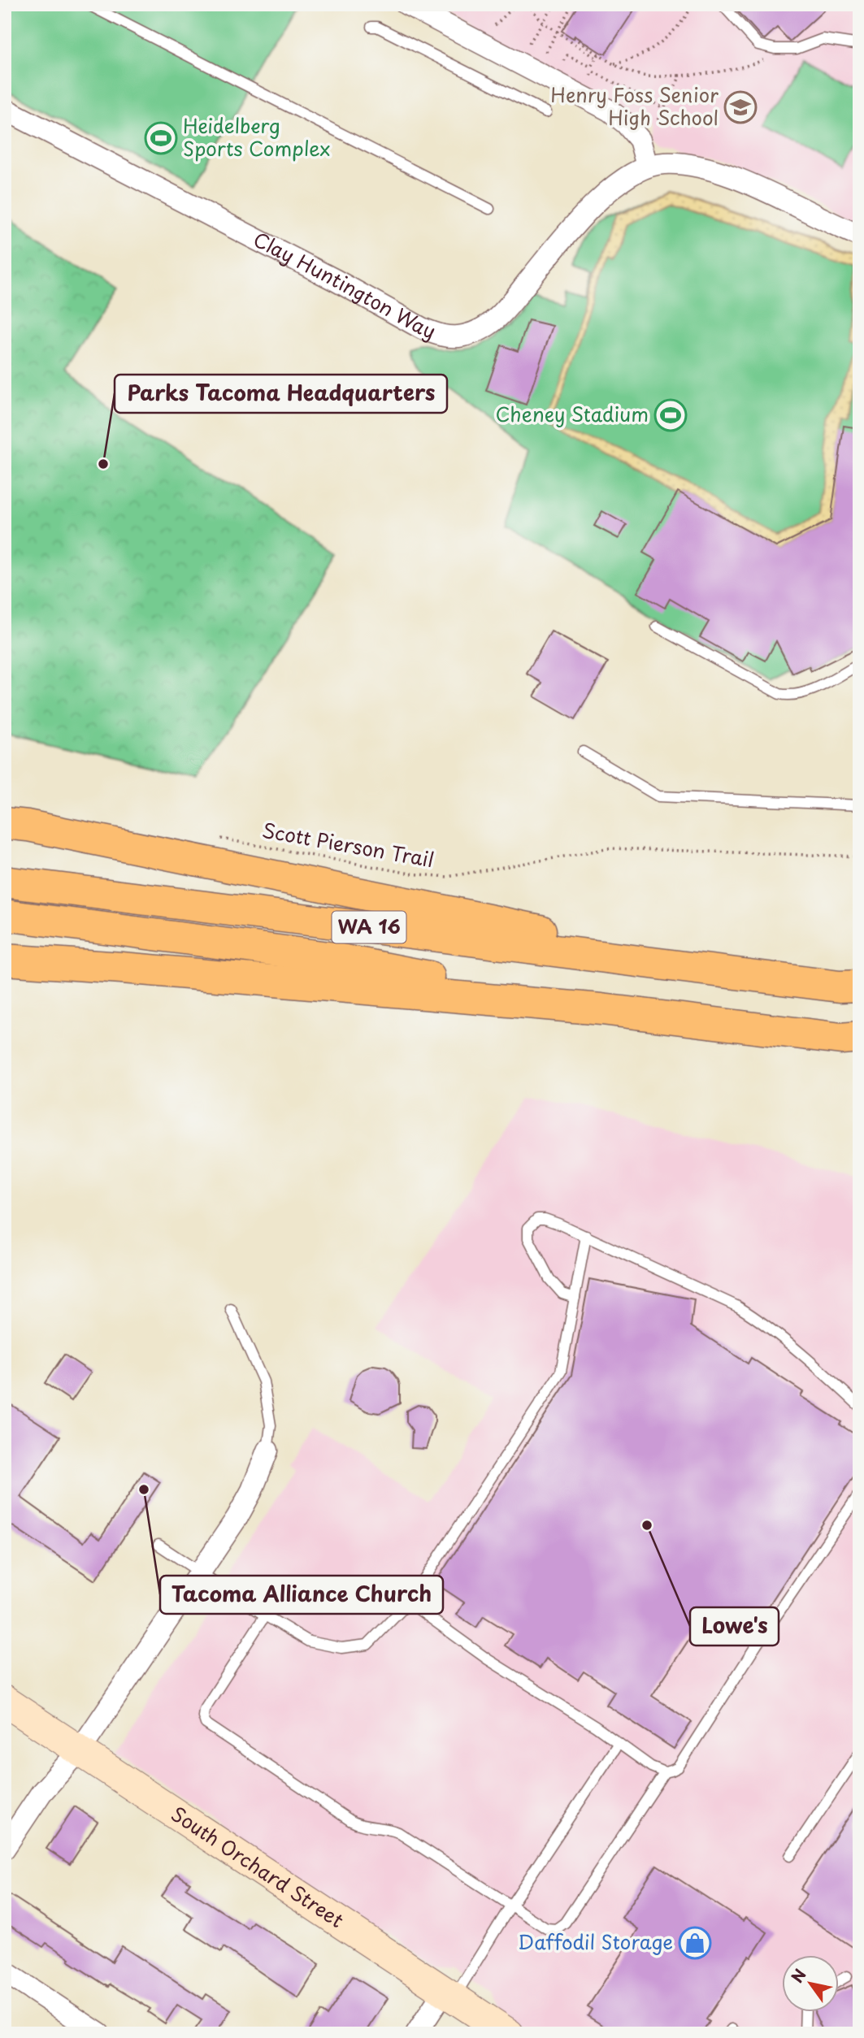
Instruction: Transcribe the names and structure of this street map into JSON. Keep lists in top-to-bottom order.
{
  "streets": {
    "highway": ["WA 16"],
    "main road": ["South Orchard Street"],
    "street": ["Clay Huntington Way"],
    "path": ["Scott Pierson Trail"]
  },
  "places": {
    "school or university": ["Henry Foss Senior High School"],
    "sports": ["Heidelberg Sports Complex", "Cheney Stadium"],
    "other": ["Parks Tacoma Headquarters", "Tacoma Alliance Church", "Lowe's"],
    "shop": ["Daffodil Storage"]
  },
  "north": "top left"
}
